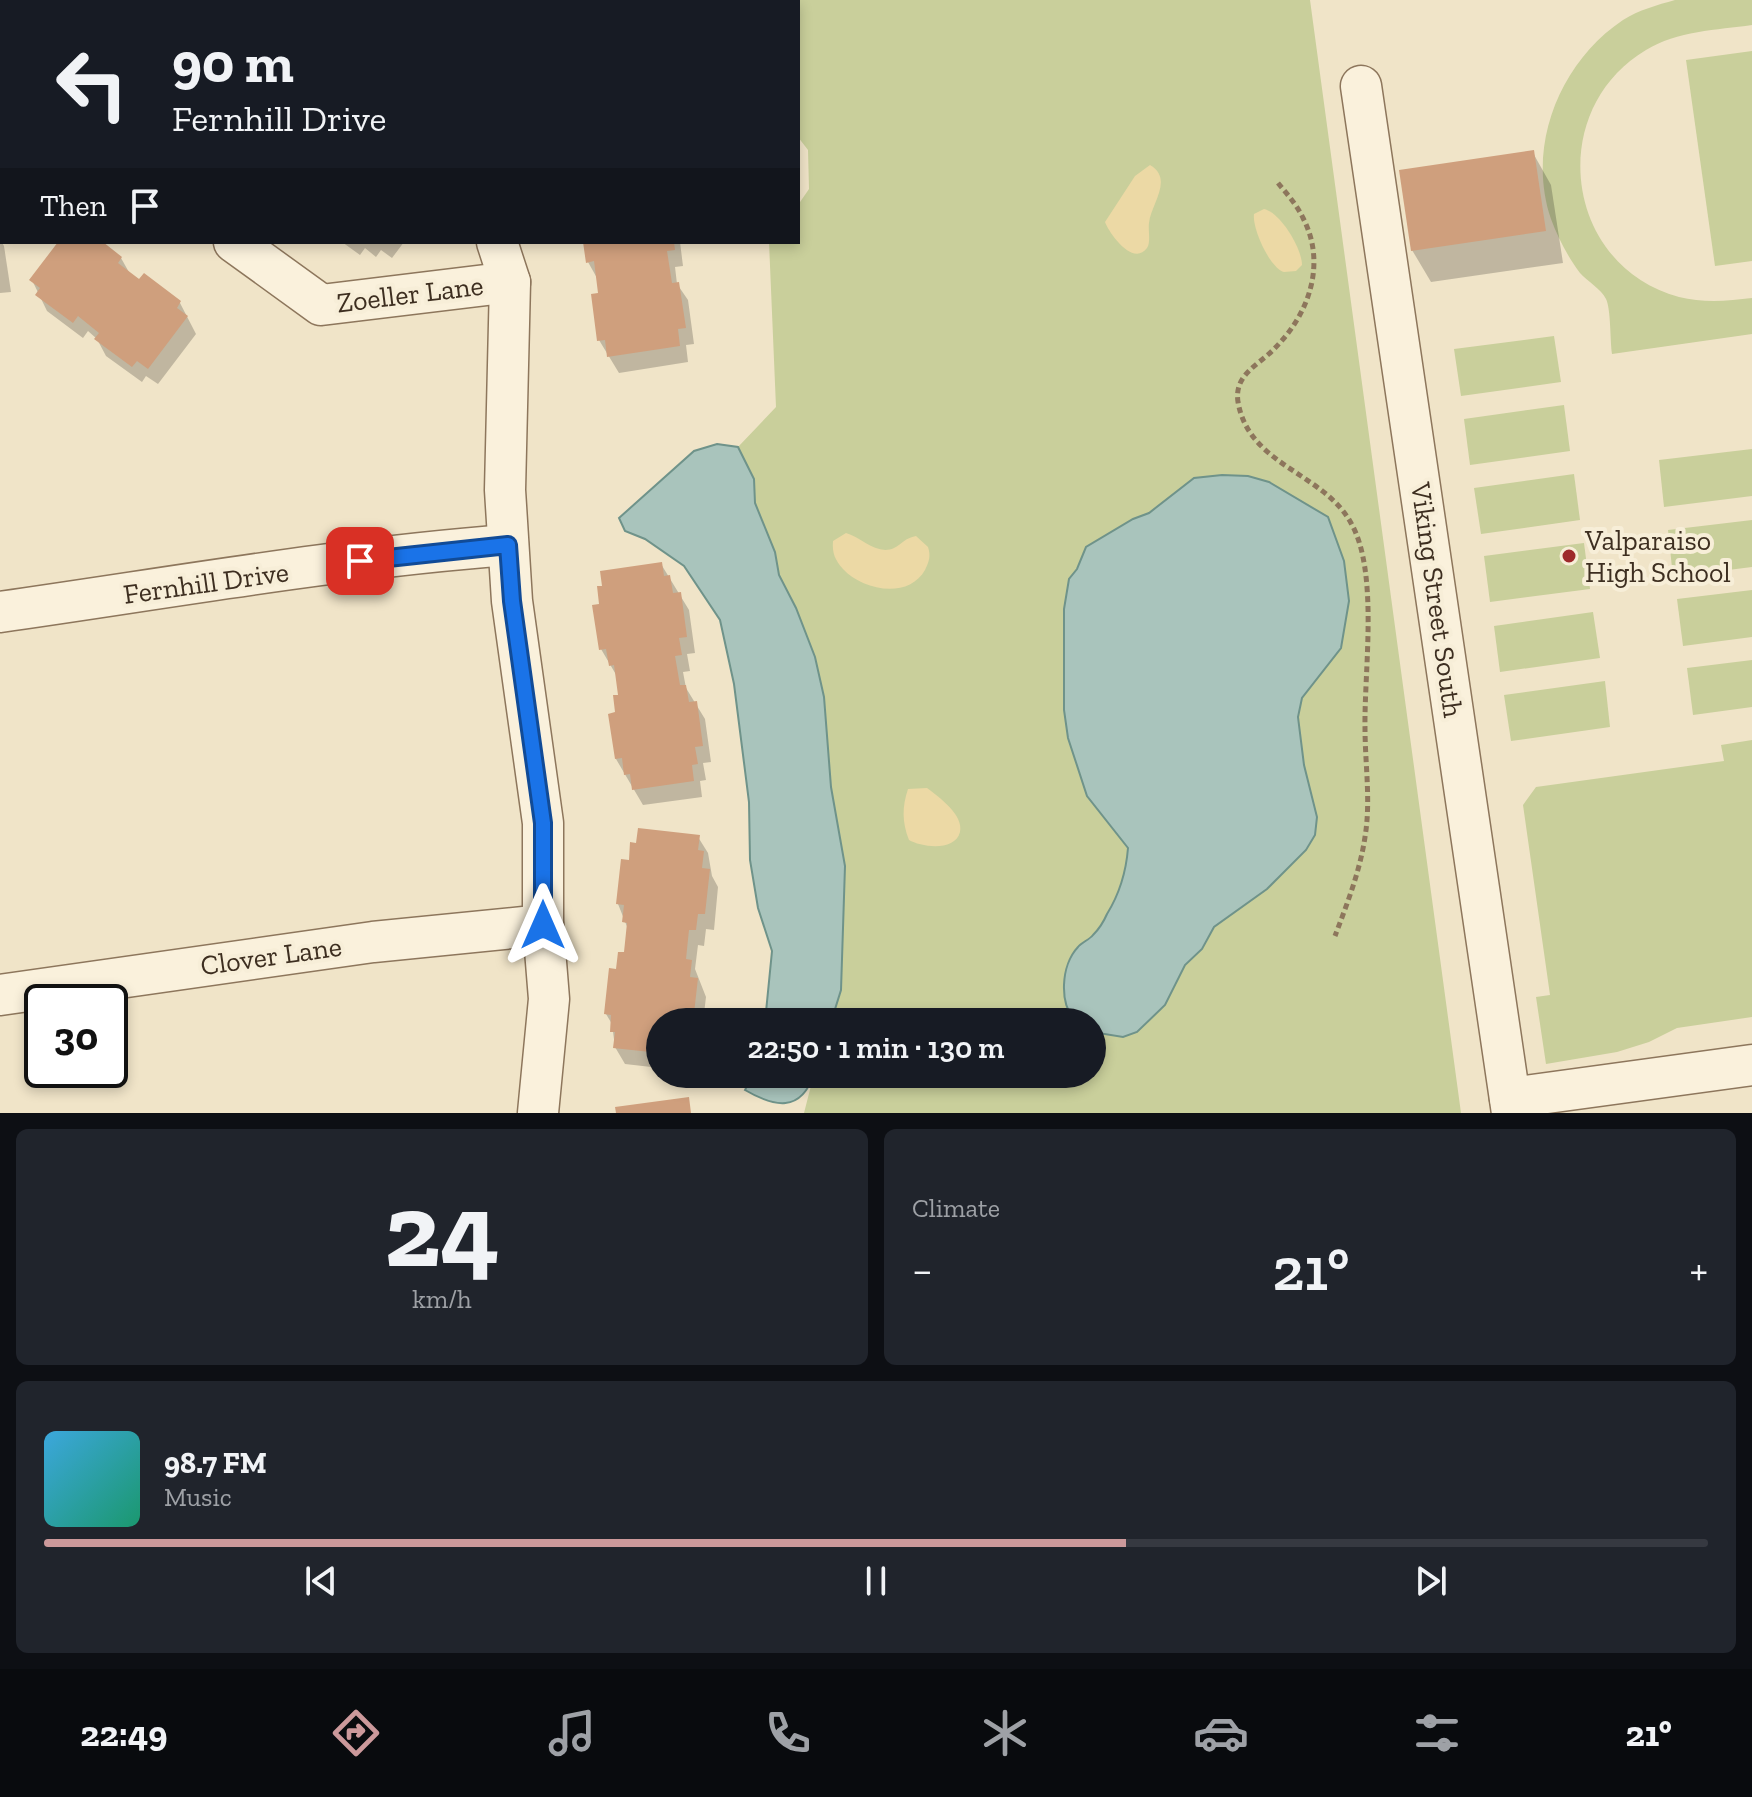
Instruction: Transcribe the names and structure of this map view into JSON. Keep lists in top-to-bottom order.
{
  "streets": {
    "street": [
      "Zoeller Lane",
      "Fernhill Drive",
      "Viking Street South",
      "Clover Lane"
    ]
  },
  "places": ["Valparaiso High School"],
  "page": {
    "turn": ["90 m", "Fernhill Drive"],
    "then": "Then",
    "limit": "30",
    "trip": "22:50 · 1 min · 130 m",
    "tile": [
      ["24", "km/h"],
      "Climate"
    ],
    "heat": ["−", "21°", "+"],
    "song": ["98.7 FM", "Music"],
    "tabs": ["22:49", "21°"]
  }
}
